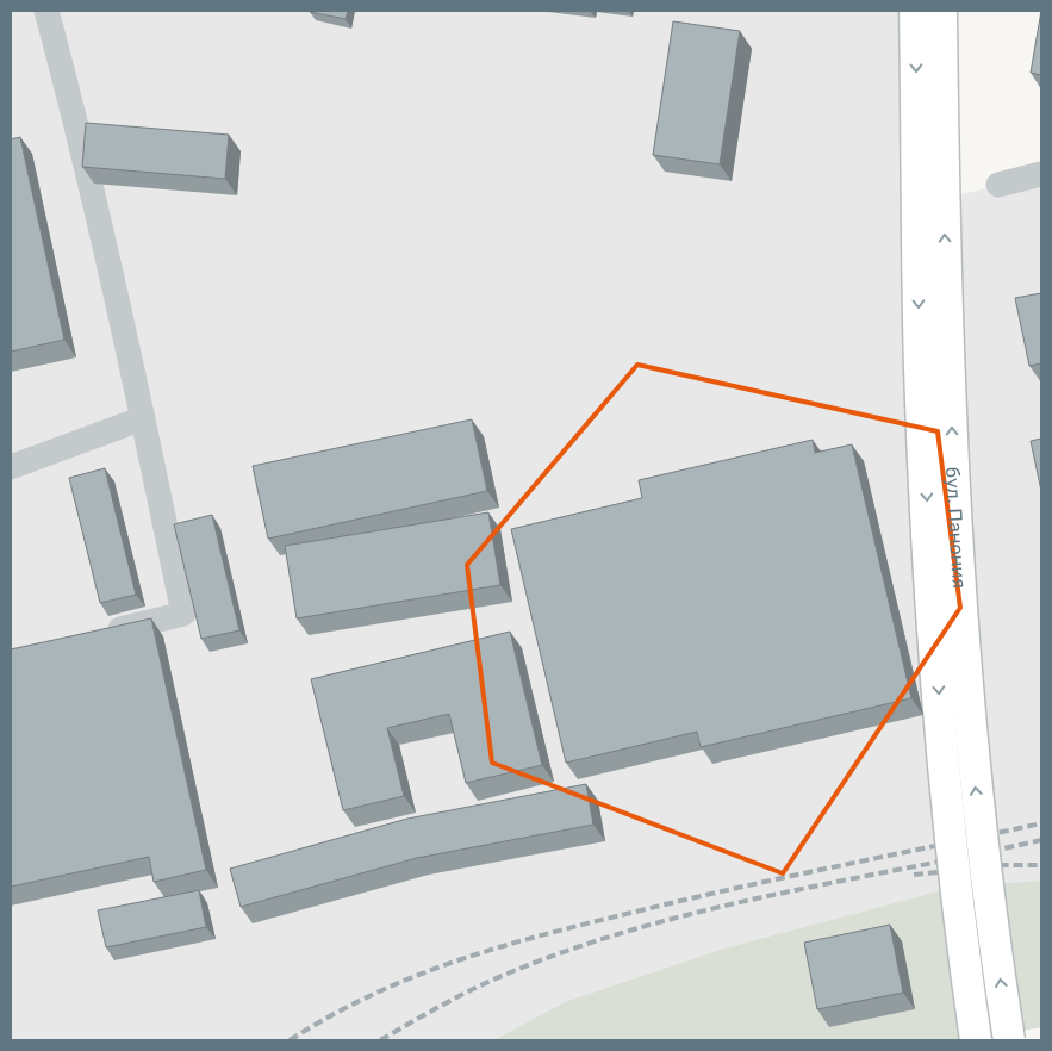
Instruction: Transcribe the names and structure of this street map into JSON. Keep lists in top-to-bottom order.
{
  "streets": {
    "main road": ["бул. Панония"]
  }
}
